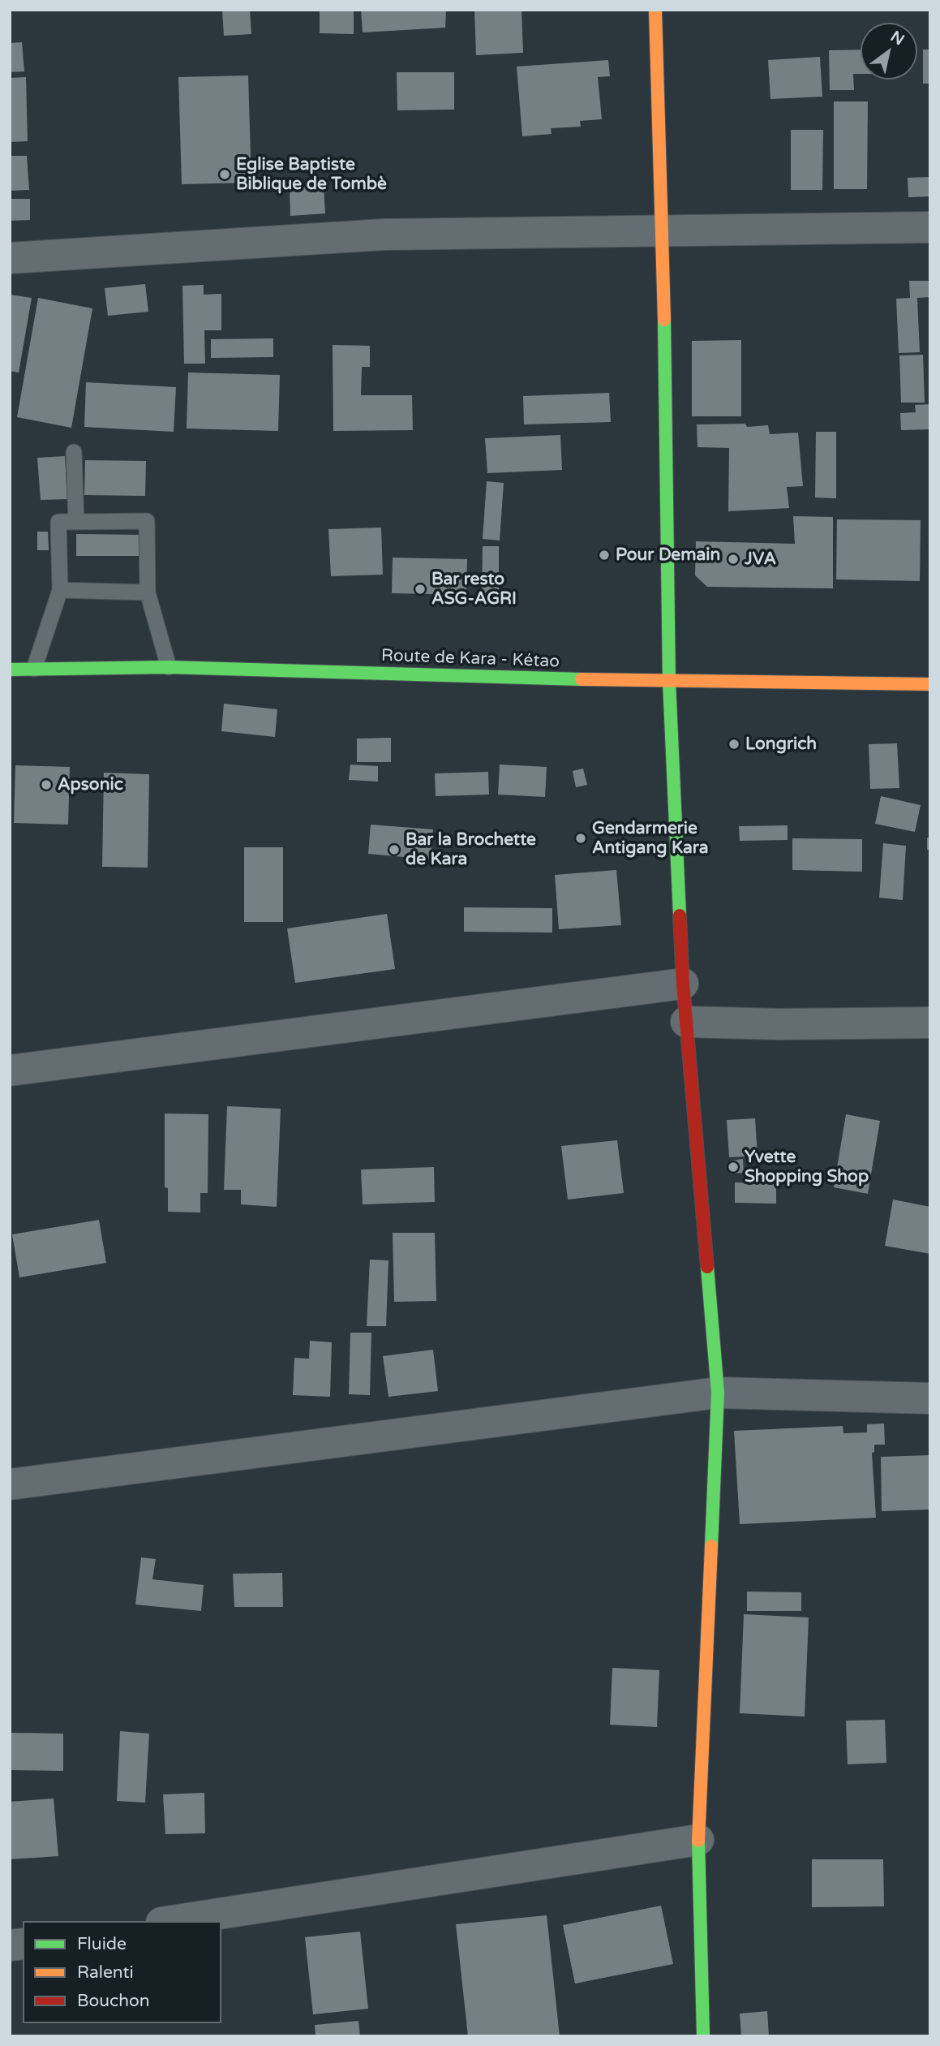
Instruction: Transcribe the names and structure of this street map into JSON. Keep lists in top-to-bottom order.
{
  "streets": {
    "street": ["Route de Kara - Kétao"]
  },
  "places": [
    "Eglise Baptiste Biblique de Tombè",
    "Pour Demain",
    "JVA",
    "Bar resto ASG-AGRI",
    "Longrich",
    "Apsonic",
    "Gendarmerie Antigang Kara",
    "Bar la Brochette de Kara",
    "Yvette Shopping Shop"
  ],
  "legend": ["Fluide", "Ralenti", "Bouchon"],
  "north": "top right"
}
